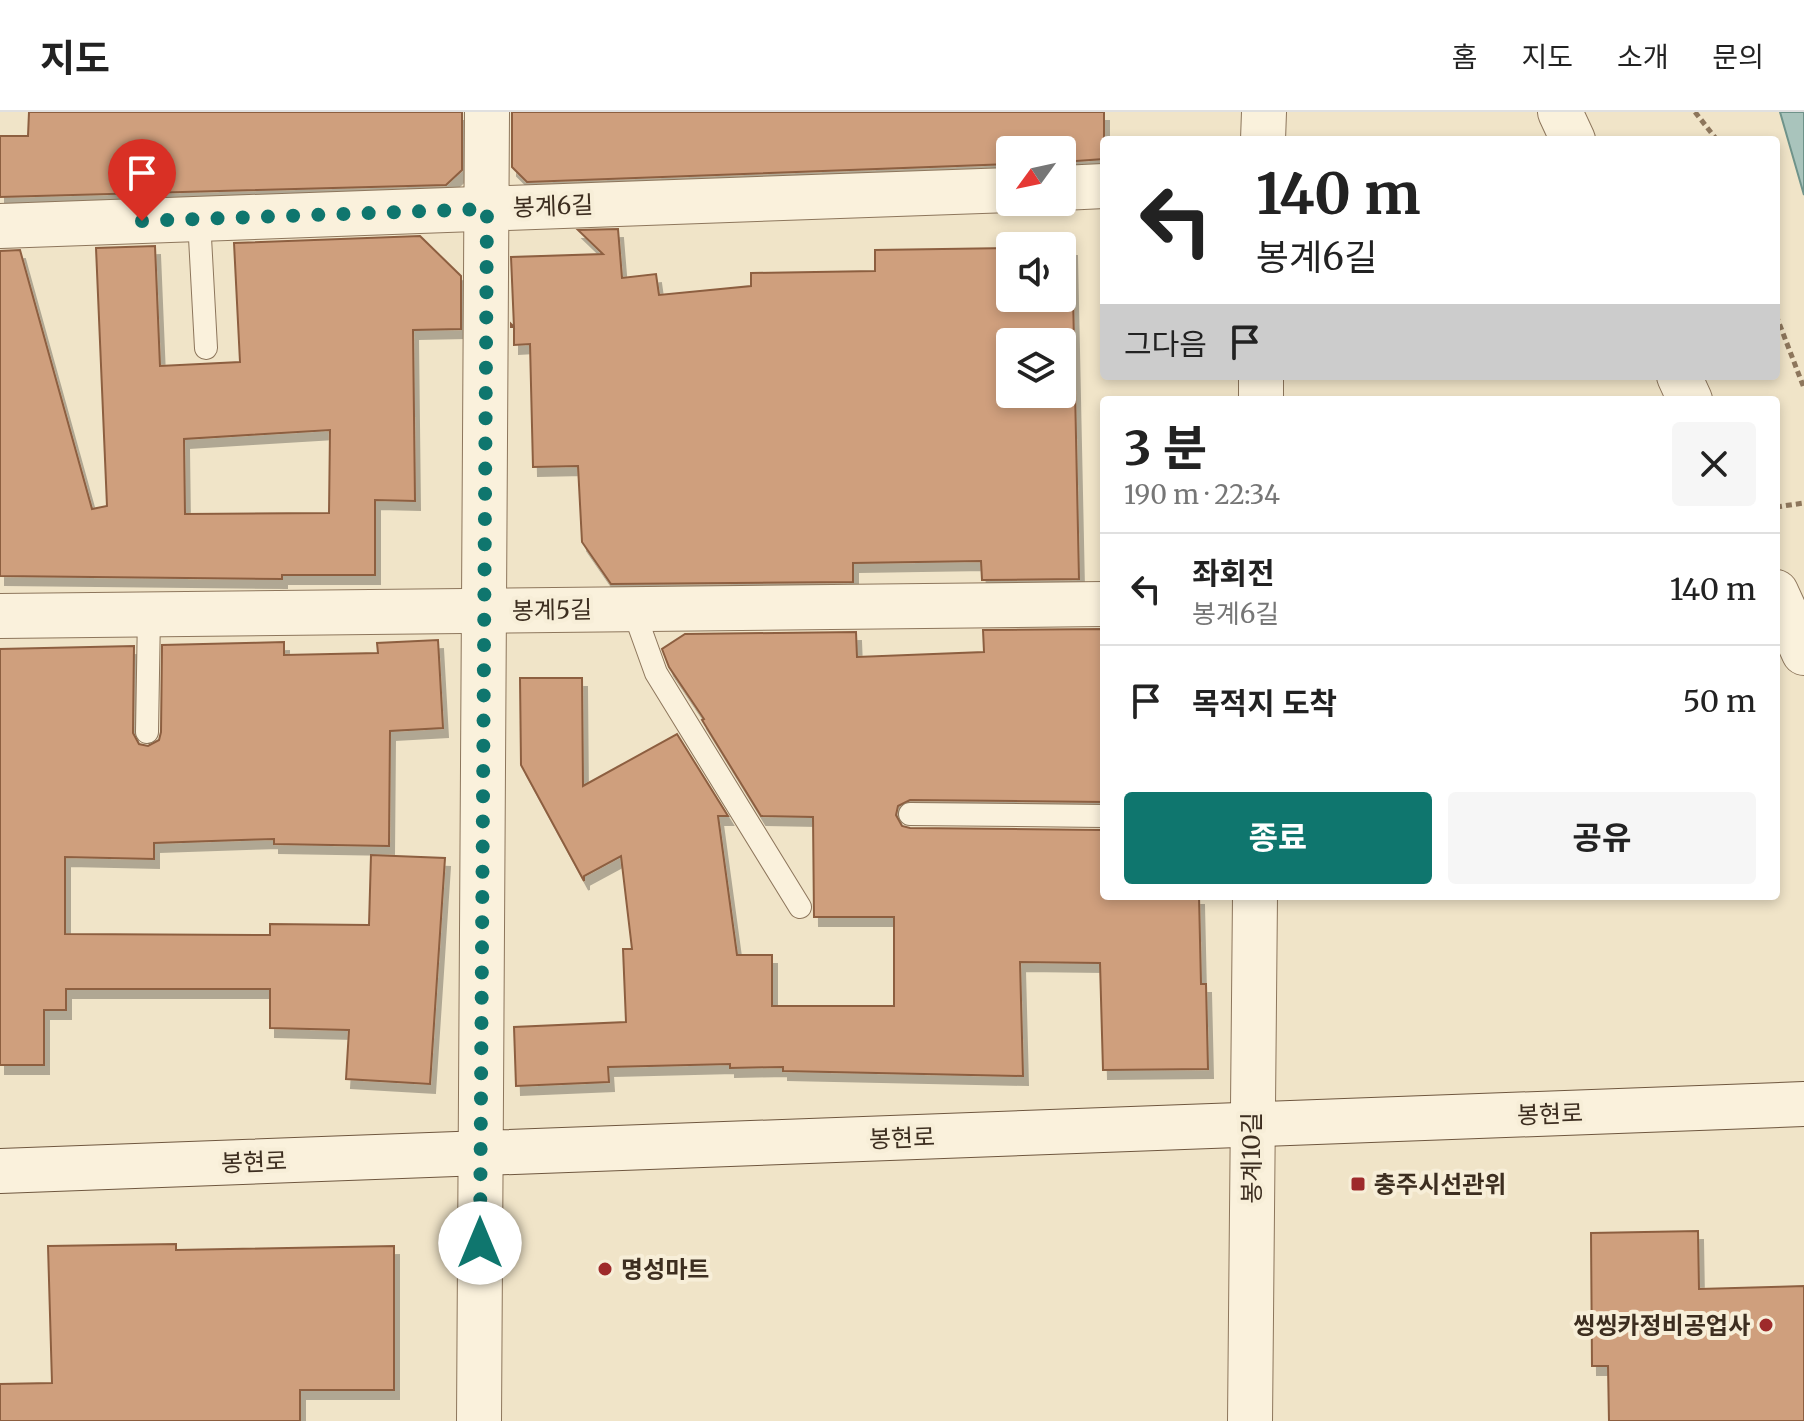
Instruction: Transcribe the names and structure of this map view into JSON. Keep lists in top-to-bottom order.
{
  "streets": {
    "street": [
      "봉계6길",
      "봉계5길",
      "봉현로",
      "봉계10길"
    ]
  },
  "crossings": [
    ["봉현로", "봉계10길"]
  ],
  "places": {
    "transit": ["충주시선관위"],
    "other": ["명성마트", "씽씽카정비공업사"]
  },
  "north": "bottom left",
  "page": {
    "header": "지도",
    "nav": [
      "홈",
      "지도",
      "소개",
      "문의"
    ],
    "turn": ["140 m", "봉계6길"],
    "then": "그다음",
    "heading": ["3 분", "190 m · 22:34"],
    "list": [
      {
        "name": "좌회전",
        "note": "봉계6길",
        "value": "140 m"
      },
      {
        "name": "목적지 도착",
        "value": "50 m"
      }
    ],
    "buttons": ["종료", "공유"]
  }
}
